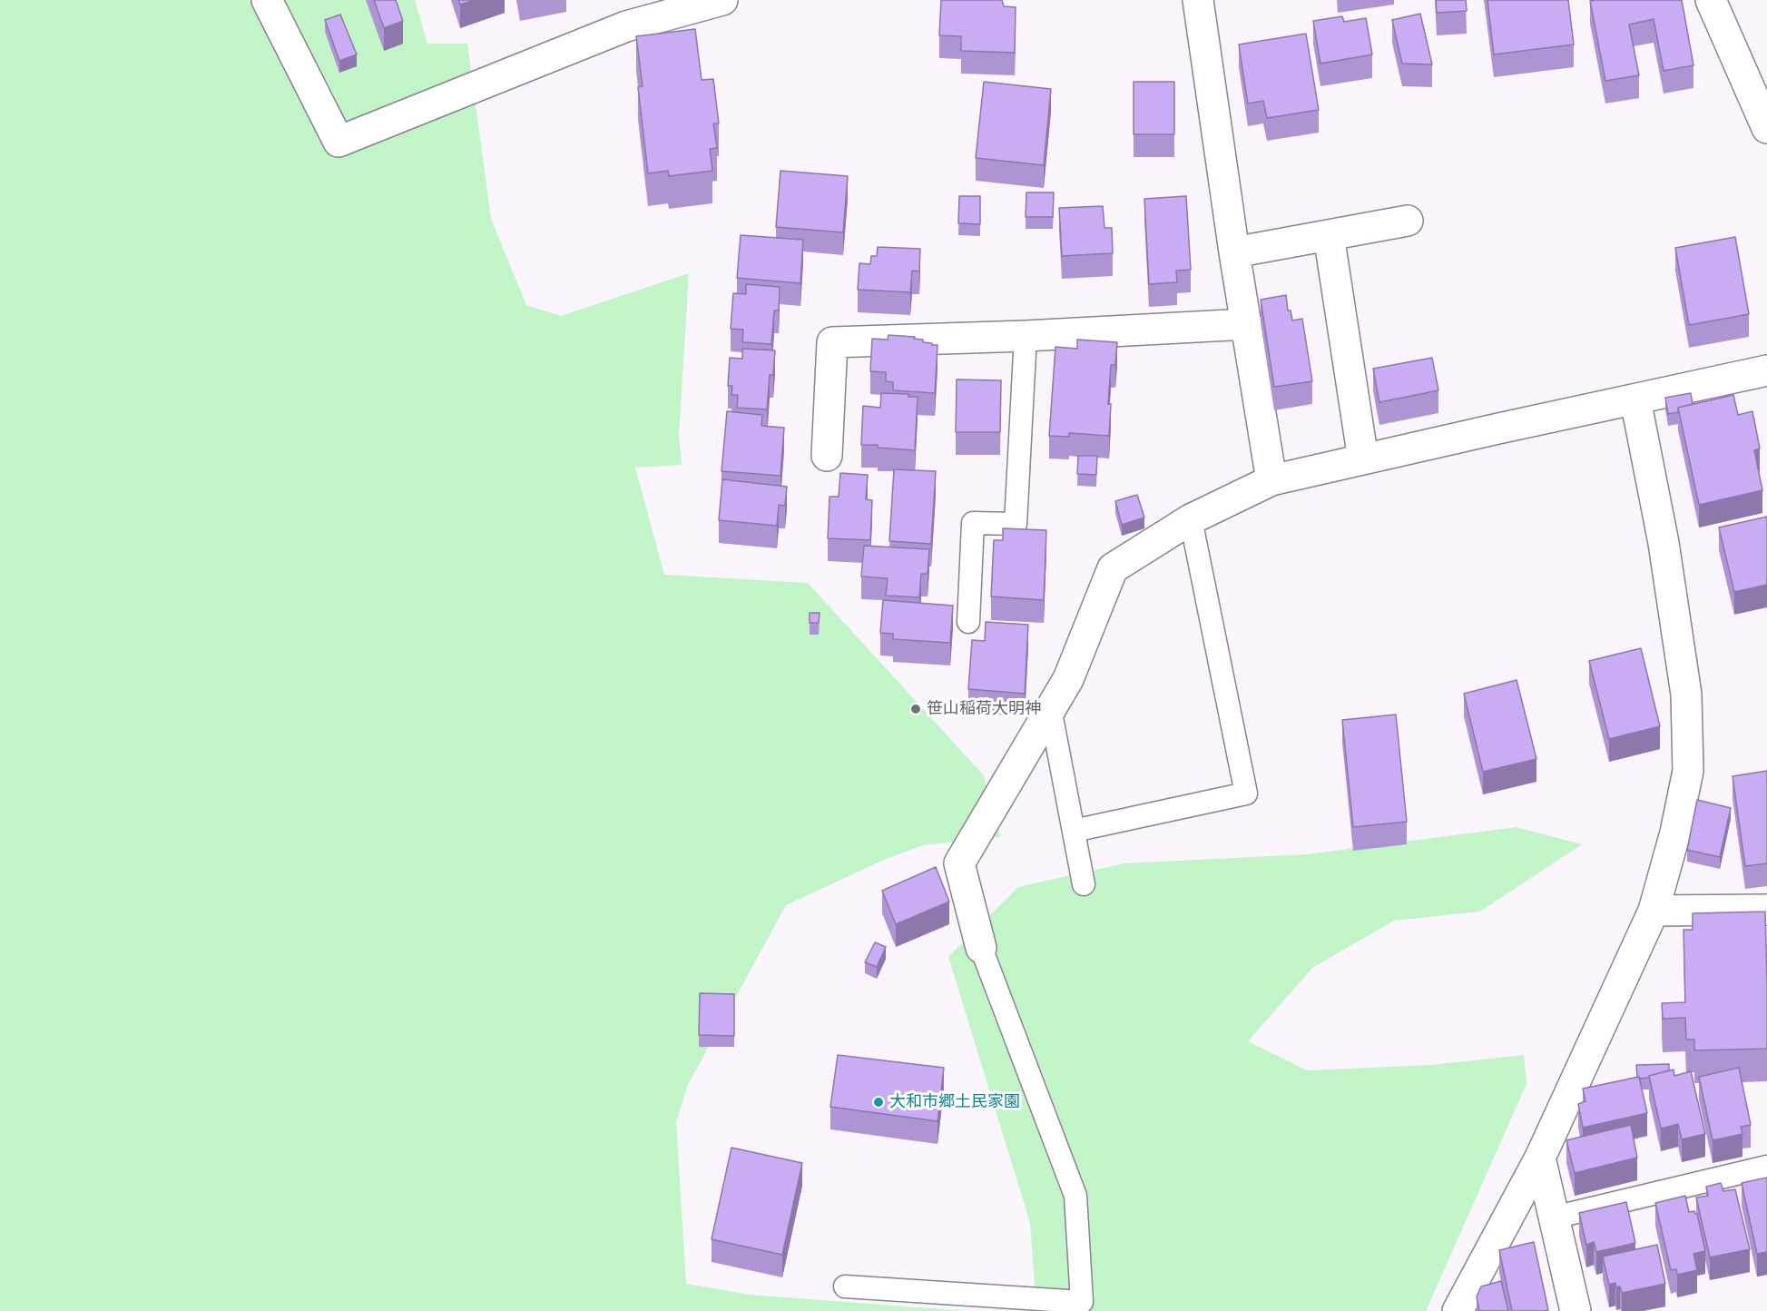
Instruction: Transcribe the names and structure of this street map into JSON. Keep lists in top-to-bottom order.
{
  "places": ["笹山稲荷大明神", "大和市郷土民家園"]
}
